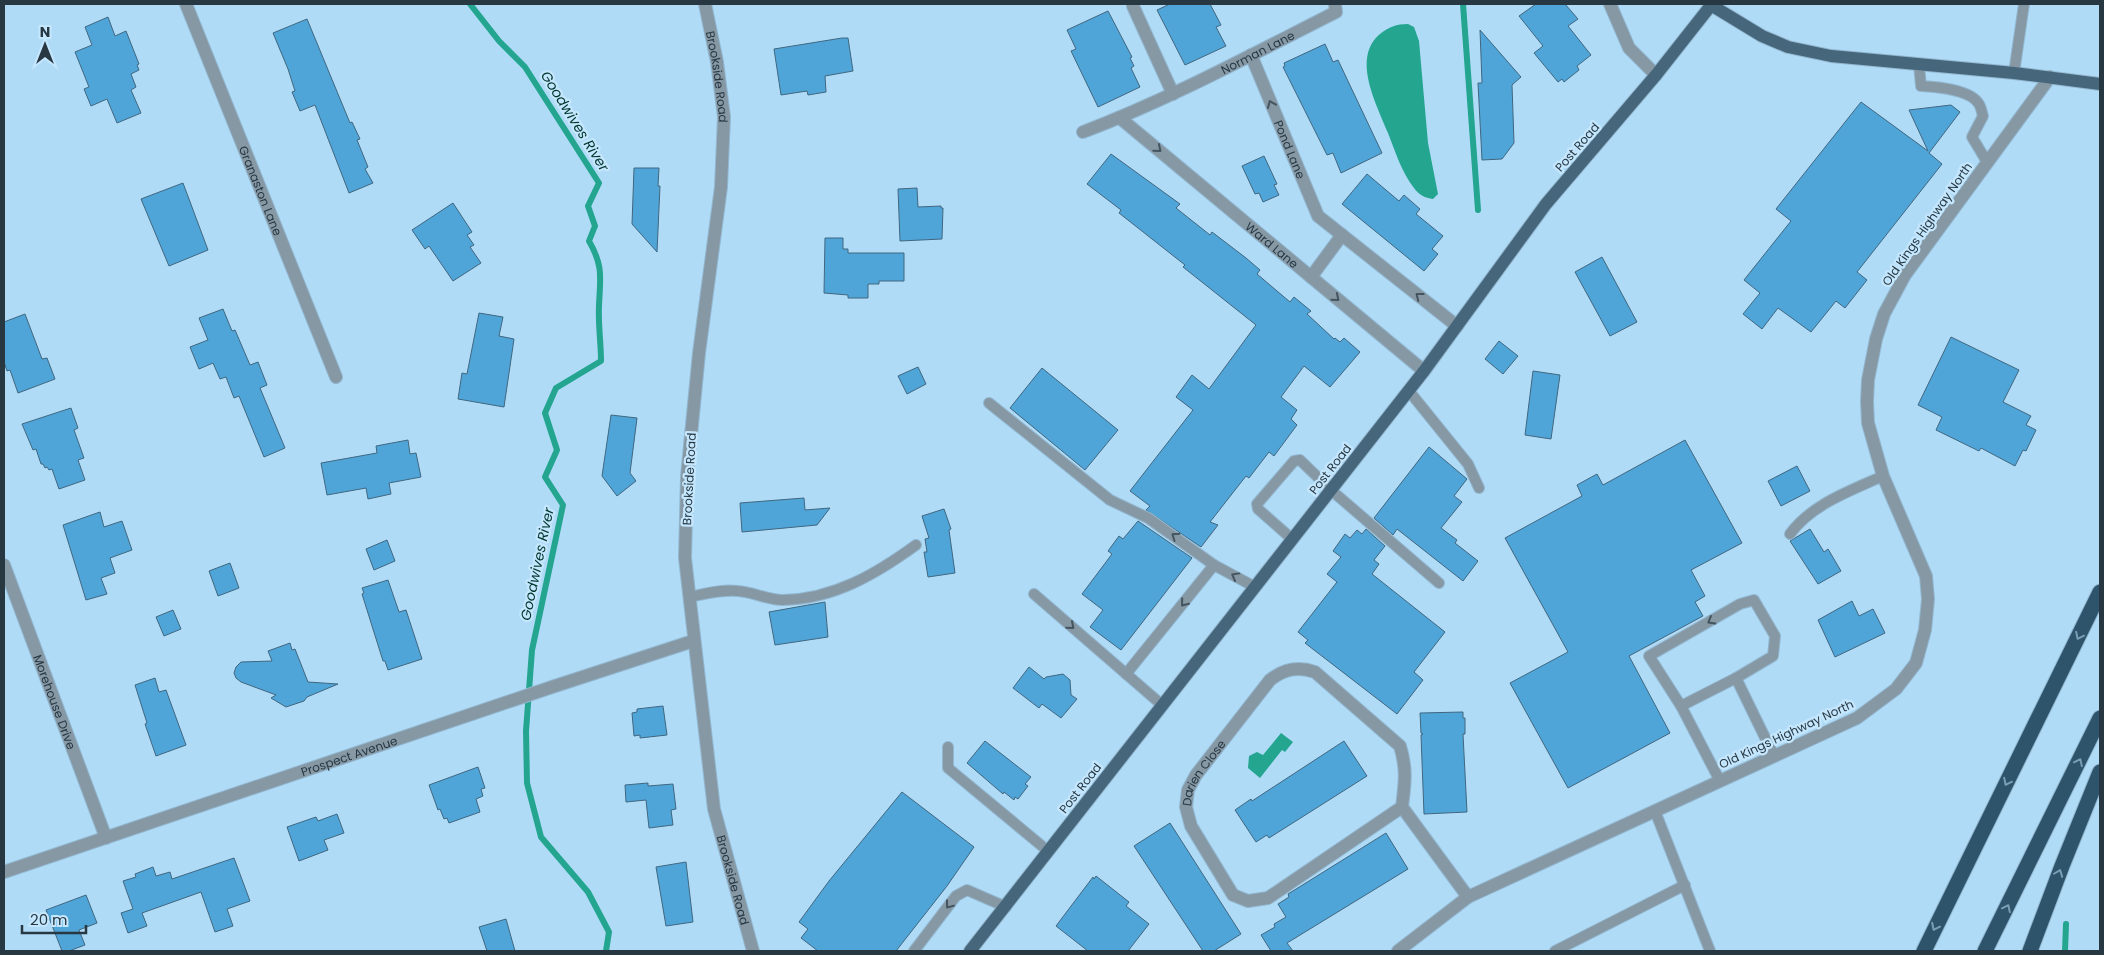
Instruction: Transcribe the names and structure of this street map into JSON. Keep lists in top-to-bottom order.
{
  "streets": {
    "main road": ["Post Road"],
    "street": [
      "Norman Lane",
      "Brookside Road",
      "Pond Lane",
      "Granaston Lane",
      "Old Kings Highway North",
      "Ward Lane",
      "Morehouse Drive",
      "Prospect Avenue",
      "Darien Close"
    ]
  },
  "crossings": [
    ["Norman Lane", "Pond Lane"],
    ["Norman Lane", "Ward Lane"],
    ["Brookside Road", "Prospect Avenue"],
    ["Post Road", "Pond Lane"],
    ["Post Road", "Ward Lane"],
    ["Morehouse Drive", "Prospect Avenue"]
  ],
  "one_way": ["Pond Lane", "Ward Lane"],
  "water": ["Goodwives River"],
  "scale_bar": "20 m",
  "north": "top"
}
